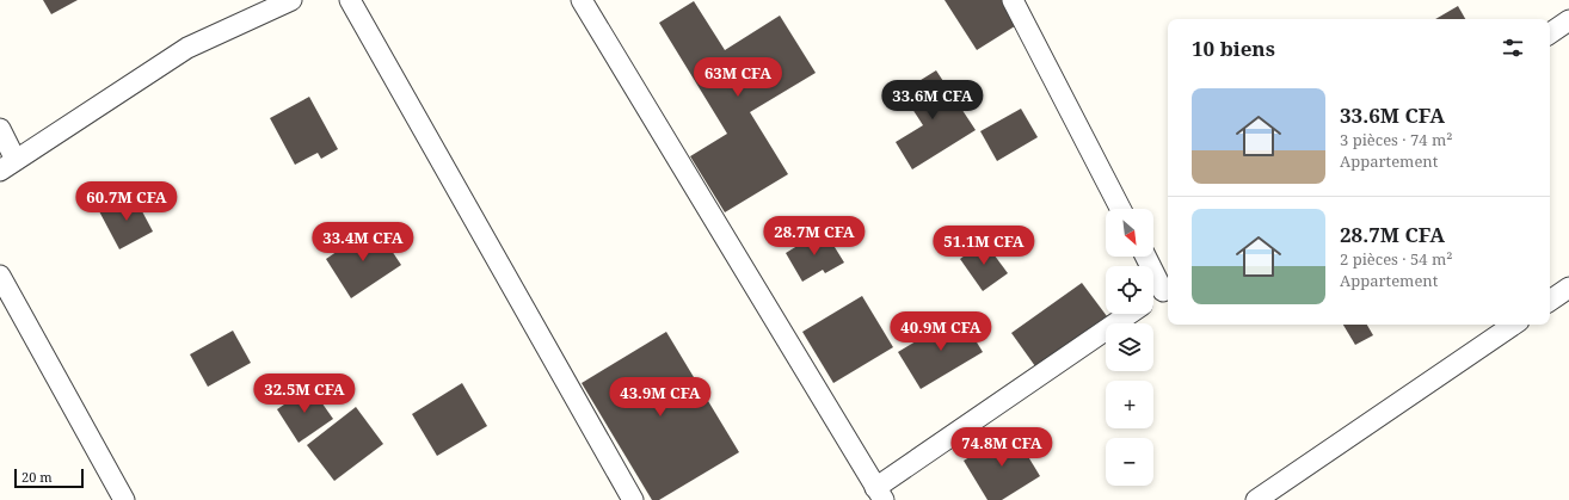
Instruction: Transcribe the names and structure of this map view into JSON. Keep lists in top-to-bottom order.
{
  "scale_bar": "20 m",
  "north": "bottom right",
  "page": {
    "heading": "10 biens",
    "price": [
      "63M CFA",
      "33.6M CFA",
      "60.7M CFA",
      "28.7M CFA",
      "33.4M CFA",
      "51.1M CFA",
      "40.9M CFA",
      "32.5M CFA",
      "43.9M CFA",
      "74.8M CFA"
    ],
    "list": [
      {
        "name": "33.6M CFA",
        "note": "3 pièces · 74 m² · Appartement"
      },
      {
        "name": "28.7M CFA",
        "note": "2 pièces · 54 m² · Appartement"
      }
    ],
    "map_buttons": ["+", "−"],
    "scale": "20 m"
  }
}
